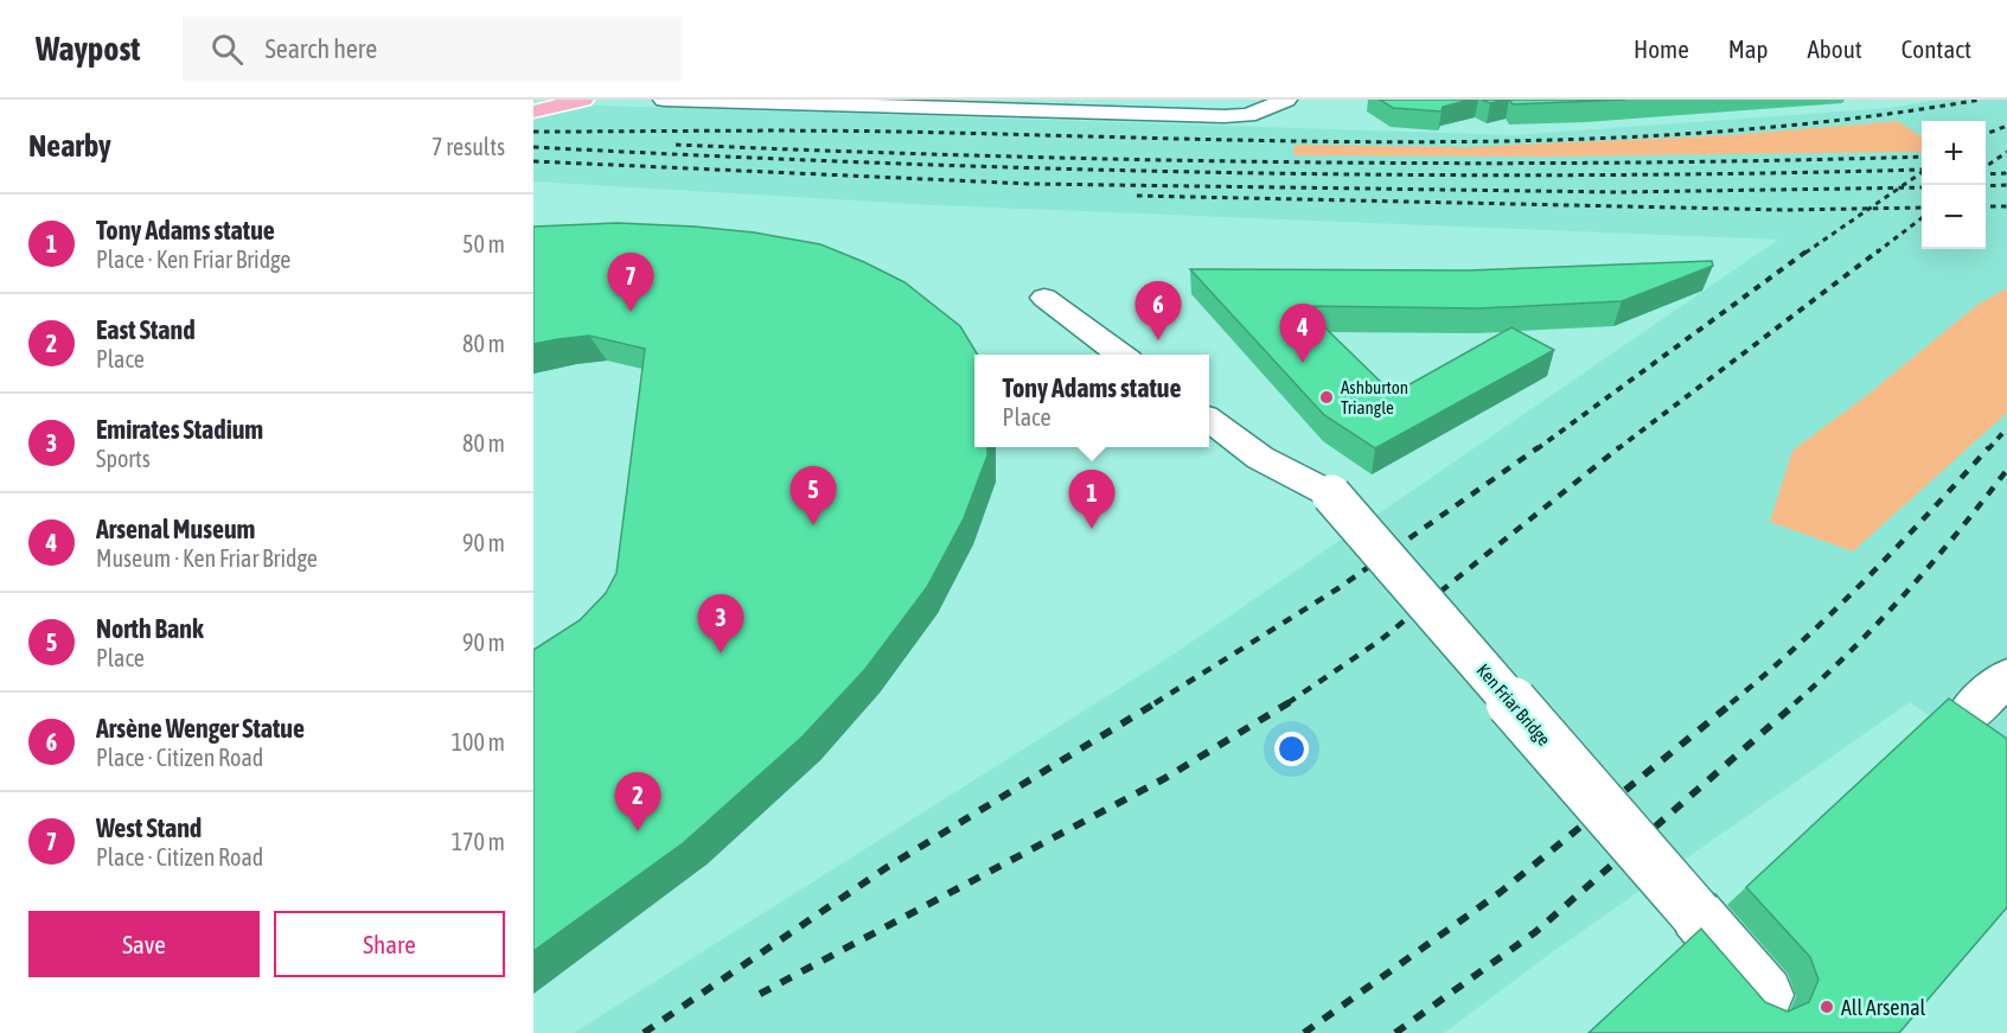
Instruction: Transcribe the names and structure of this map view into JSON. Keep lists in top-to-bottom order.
{
  "streets": {
    "street": ["Ken Friar Bridge"]
  },
  "places": ["Ashburton Triangle", "All Arsenal"],
  "page": {
    "header": "Waypost",
    "search": "Search here",
    "nav": [
      "Home",
      "Map",
      "About",
      "Contact"
    ],
    "heading": ["Nearby", "7 results"],
    "map_buttons": ["+", "−"],
    "list": [
      {
        "mark": "1",
        "name": "Tony Adams statue",
        "note": "Place · Ken Friar Bridge",
        "value": "50 m"
      },
      {
        "mark": "2",
        "name": "East Stand",
        "note": "Place",
        "value": "80 m"
      },
      {
        "mark": "3",
        "name": "Emirates Stadium",
        "note": "Sports",
        "value": "80 m"
      },
      {
        "mark": "4",
        "name": "Arsenal Museum",
        "note": "Museum · Ken Friar Bridge",
        "value": "90 m"
      },
      {
        "mark": "5",
        "name": "North Bank",
        "note": "Place",
        "value": "90 m"
      },
      {
        "mark": "6",
        "name": "Arsène Wenger Statue",
        "note": "Place · Citizen Road",
        "value": "100 m"
      },
      {
        "mark": "7",
        "name": "West Stand",
        "note": "Place · Citizen Road",
        "value": "170 m"
      }
    ],
    "pins": [
      "7",
      "6",
      "4",
      "5",
      "1",
      "3",
      "2"
    ],
    "popup": ["Tony Adams statue", "Place"],
    "buttons": ["Save", "Share"]
  }
}
